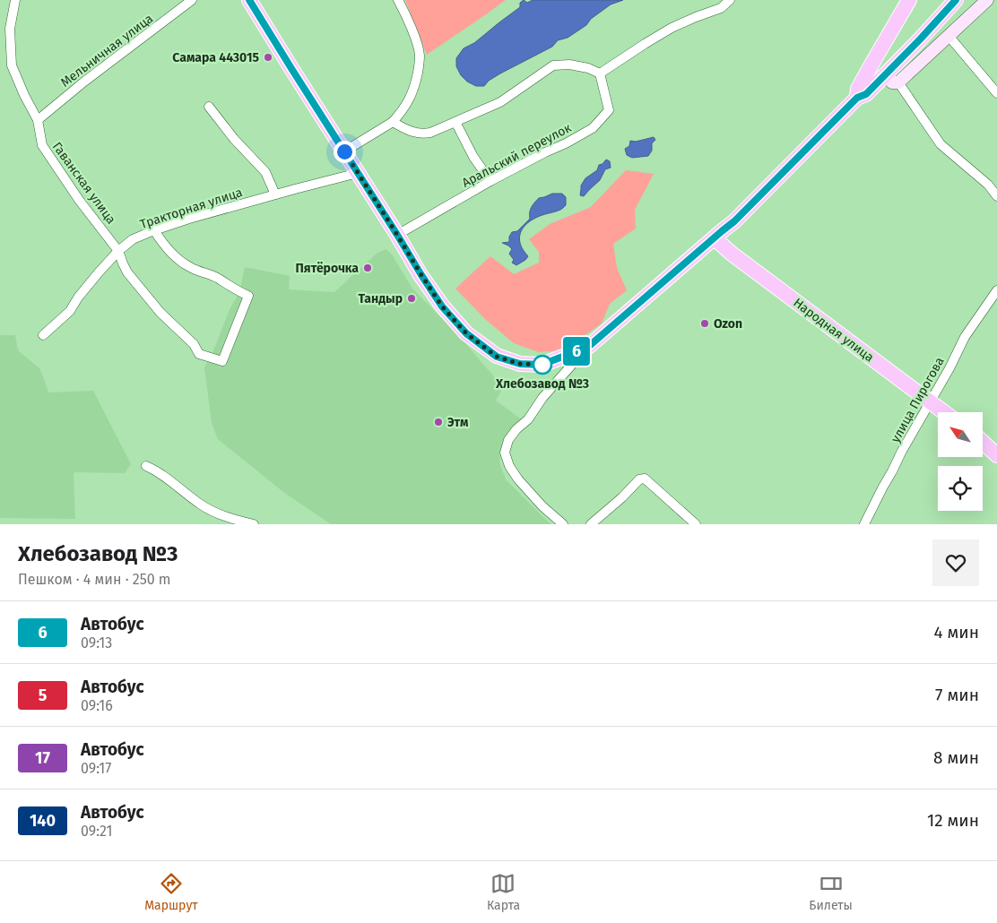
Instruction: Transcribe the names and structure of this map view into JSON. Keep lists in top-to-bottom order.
{
  "streets": {
    "main road": ["Народная улица"],
    "street": [
      "Мельничная улица",
      "Аральский переулок",
      "Гаванская улица",
      "Тракторная улица",
      "улица Пирогова"
    ]
  },
  "crossings": [
    ["Мельничная улица", "Гаванская улица"],
    ["Гаванская улица", "Тракторная улица"],
    ["Народная улица", "улица Пирогова"]
  ],
  "places": [
    "Самара 443015",
    "Пятёрочка",
    "Тандыр",
    "Ozon",
    "Хлебозавод №3",
    "Этм"
  ],
  "lines": ["bus line 6"],
  "north": "top left",
  "page": {
    "on_map": "6",
    "heading": ["Хлебозавод №3", "Пешком · 4 мин · 250 m"],
    "list": [
      {
        "mark": "6",
        "name": "Автобус",
        "note": "09:13",
        "value": "4 мин"
      },
      {
        "mark": "5",
        "name": "Автобус",
        "note": "09:16",
        "value": "7 мин"
      },
      {
        "mark": "17",
        "name": "Автобус",
        "note": "09:17",
        "value": "8 мин"
      },
      {
        "mark": "140",
        "name": "Автобус",
        "note": "09:21",
        "value": "12 мин"
      }
    ],
    "tabs": ["Маршрут", "Карта", "Билеты"]
  }
}
